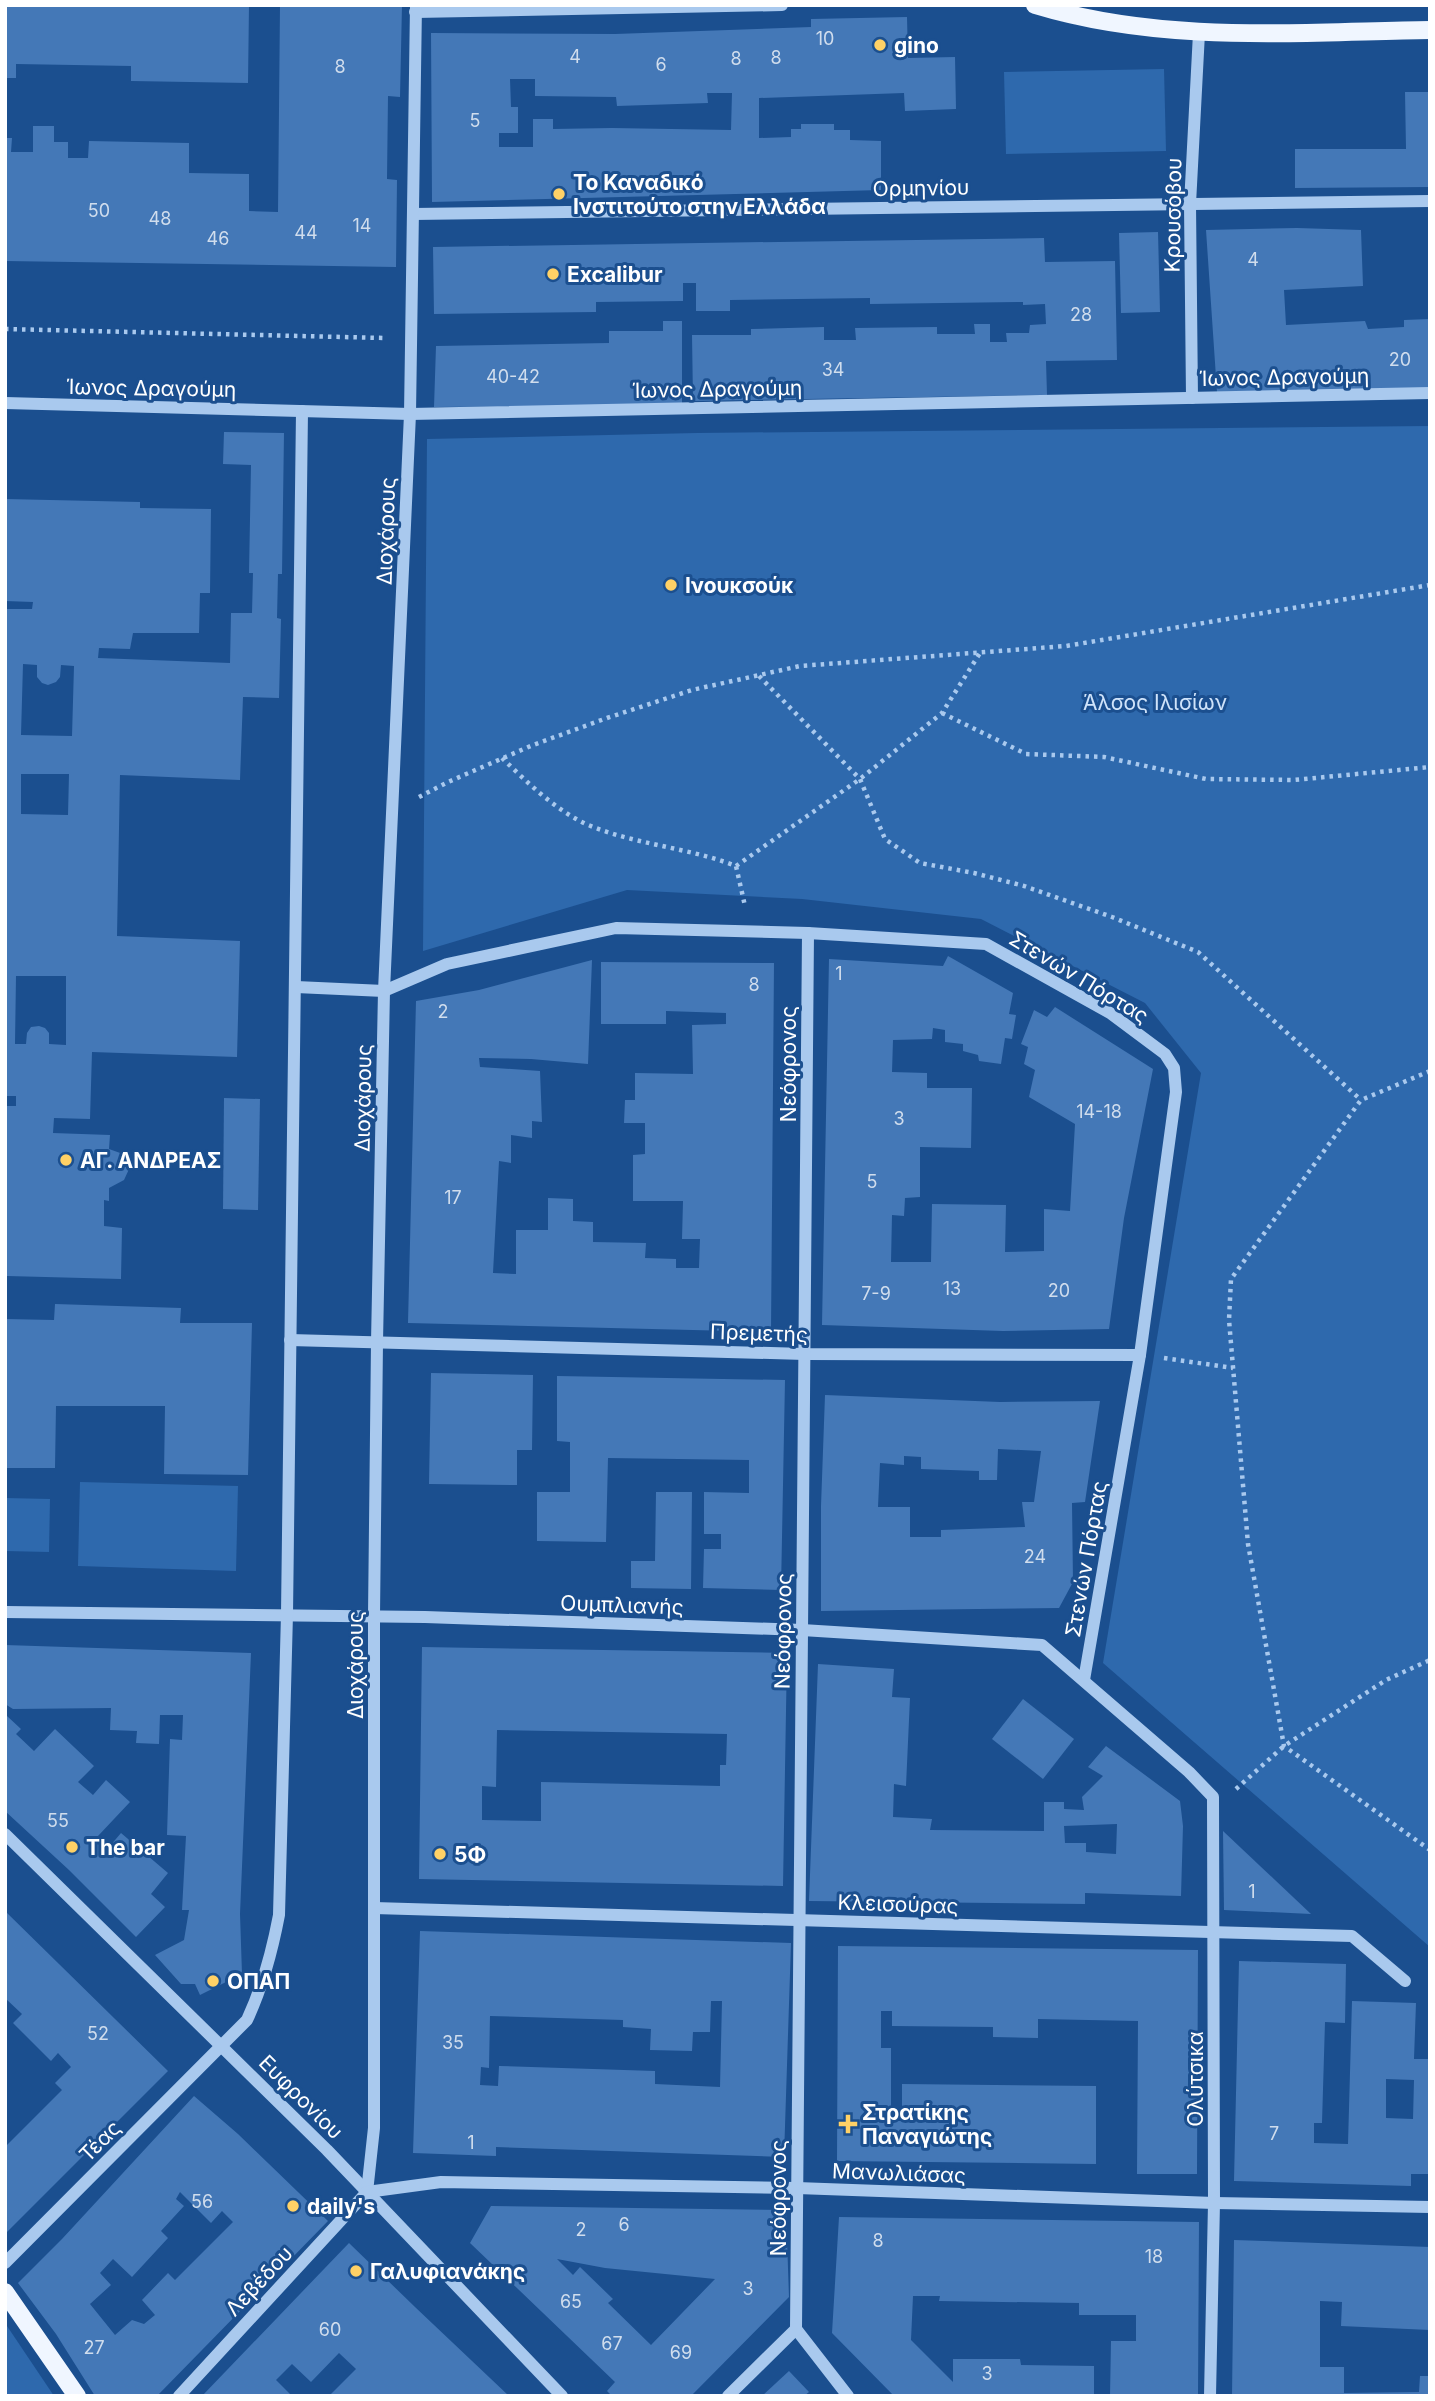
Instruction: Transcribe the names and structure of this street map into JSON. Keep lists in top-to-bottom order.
{
  "streets": {
    "street": [
      "Ορμηνίου",
      "Κρουσόβου",
      "Ίωνος Δραγούμη",
      "Διοχάρους",
      "Στενών Πόρτας",
      "Νεόφρονος",
      "Πρεμετής",
      "Ουμπλιανής",
      "Κλεισούρας",
      "Ολύτσικα",
      "Ευφρονίου",
      "Τέας",
      "Μανωλιάσας",
      "Λεβέδου"
    ]
  },
  "crossings": [
    ["Ορμηνίου", "Κρουσόβου"],
    ["Ορμηνίου", "Διοχάρους"],
    ["Κρουσόβου", "Ίωνος Δραγούμη"],
    ["Ίωνος Δραγούμη", "Διοχάρους"],
    ["Διοχάρους", "Στενών Πόρτας"],
    ["Διοχάρους", "Πρεμετής"],
    ["Διοχάρους", "Ουμπλιανής"],
    ["Διοχάρους", "Κλεισούρας"],
    ["Διοχάρους", "Ευφρονίου"],
    ["Διοχάρους", "Μανωλιάσας"],
    ["Διοχάρους", "Λεβέδου"],
    ["Στενών Πόρτας", "Νεόφρονος"],
    ["Στενών Πόρτας", "Πρεμετής"],
    ["Στενών Πόρτας", "Ουμπλιανής"],
    ["Νεόφρονος", "Πρεμετής"],
    ["Νεόφρονος", "Ουμπλιανής"],
    ["Νεόφρονος", "Κλεισούρας"],
    ["Νεόφρονος", "Μανωλιάσας"],
    ["Ουμπλιανής", "Ολύτσικα"],
    ["Κλεισούρας", "Ολύτσικα"],
    ["Ολύτσικα", "Μανωλιάσας"],
    ["Ευφρονίου", "Τέας"],
    ["Ευφρονίου", "Μανωλιάσας"],
    ["Ευφρονίου", "Λεβέδου"],
    ["Μανωλιάσας", "Λεβέδου"]
  ],
  "parks": ["Άλσος Ιλισίων"],
  "places": {
    "other": [
      "gino",
      "Το Καναδικό Ινστιτούτο στην Ελλάδα",
      "Excalibur",
      "Ινουκσούκ",
      "ΑΓ. ΑΝΔΡΕΑΣ",
      "The bar",
      "5Φ",
      "ΟΠΑΠ",
      "daily's",
      "Γαλυφιανάκης"
    ],
    "health": ["Στρατίκης Παναγιώτης"]
  },
  "house_numbers": [
    "10",
    "4",
    "8",
    "8",
    "6",
    "8",
    "5",
    "50",
    "48",
    "14",
    "44",
    "46",
    "4",
    "28",
    "20",
    "34",
    "40-42",
    "1",
    "8",
    "2",
    "14-18",
    "3",
    "5",
    "17",
    "13",
    "20",
    "7-9",
    "24",
    "55",
    "1",
    "52",
    "35",
    "7",
    "1",
    "56",
    "6",
    "2",
    "8",
    "18",
    "3",
    "65",
    "60",
    "67",
    "27",
    "69",
    "3"
  ]
}
